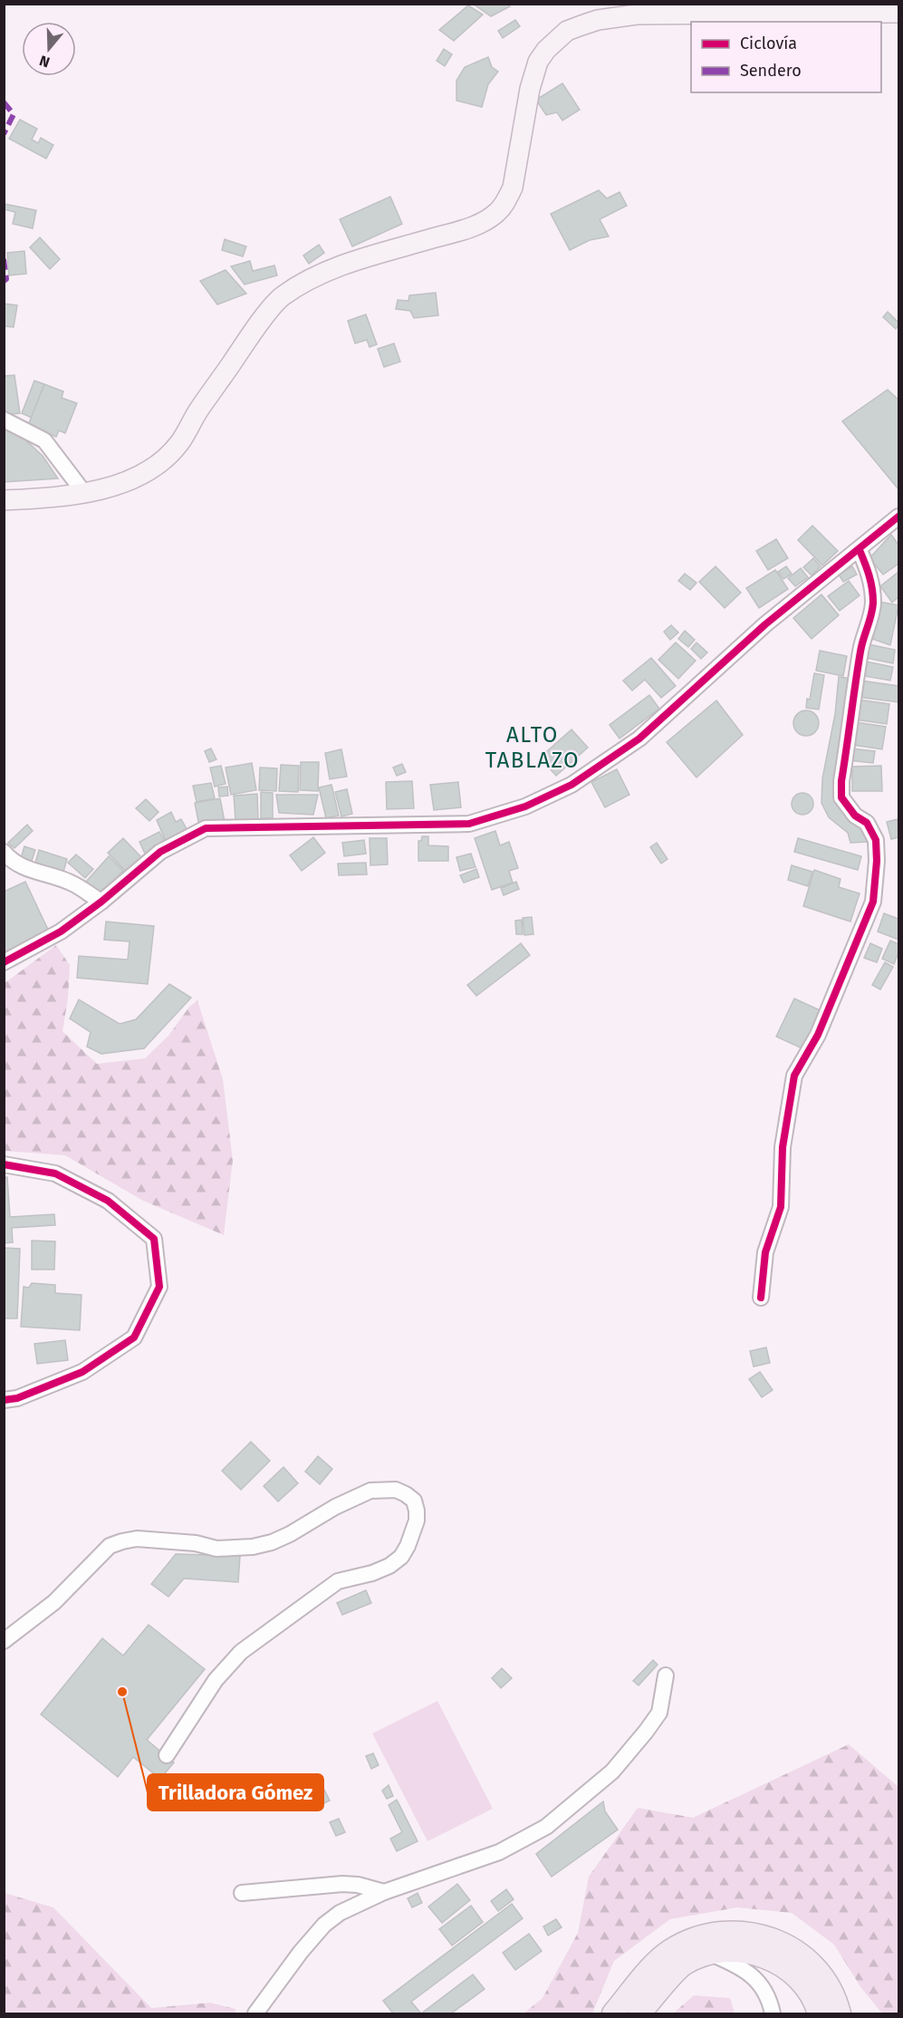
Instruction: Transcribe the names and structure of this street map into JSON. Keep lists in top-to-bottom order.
{
  "districts": ["ALTO TABLAZO"],
  "places": ["Trilladora Gómez"],
  "legend": ["Ciclovía", "Sendero"],
  "north": "bottom"
}
